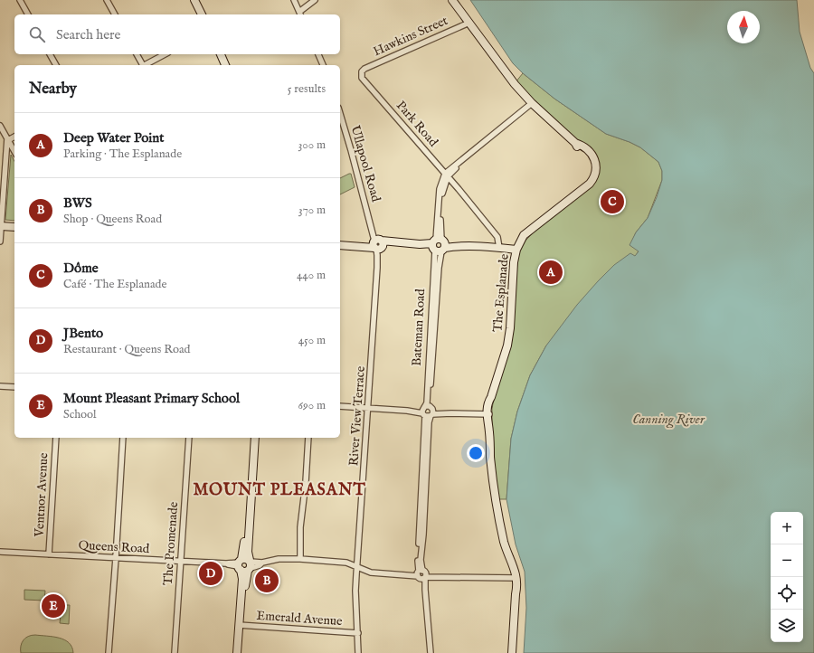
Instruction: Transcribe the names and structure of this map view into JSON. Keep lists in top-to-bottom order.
{
  "streets": {
    "street": [
      "Hawkins Street",
      "Park Road",
      "Ullapool Road",
      "The Esplanade",
      "Bateman Road",
      "River View Terrace",
      "Ventnor Avenue",
      "The Promenade",
      "Queens Road",
      "Emerald Avenue"
    ]
  },
  "crossings": [
    ["Hawkins Street", "Park Road"],
    ["Hawkins Street", "The Esplanade"],
    ["Park Road", "Bateman Road"],
    ["Ullapool Road", "River View Terrace"],
    ["The Esplanade", "Bateman Road"],
    ["The Esplanade", "Queens Road"],
    ["Bateman Road", "Queens Road"],
    ["River View Terrace", "Queens Road"],
    ["River View Terrace", "Emerald Avenue"],
    ["Ventnor Avenue", "Queens Road"],
    ["The Promenade", "Queens Road"]
  ],
  "districts": ["MOUNT PLEASANT"],
  "water": ["Canning River"],
  "north": "top",
  "page": {
    "search": "Search here",
    "heading": ["Nearby", "5 results"],
    "list": [
      {
        "mark": "A",
        "name": "Deep Water Point",
        "note": "Parking · The Esplanade",
        "value": "300 m"
      },
      {
        "mark": "B",
        "name": "BWS",
        "note": "Shop · Queens Road",
        "value": "370 m"
      },
      {
        "mark": "C",
        "name": "Dôme",
        "note": "Café · The Esplanade",
        "value": "440 m"
      },
      {
        "mark": "D",
        "name": "JBento",
        "note": "Restaurant · Queens Road",
        "value": "450 m"
      },
      {
        "mark": "E",
        "name": "Mount Pleasant Primary School",
        "note": "School",
        "value": "690 m"
      }
    ],
    "pins": [
      "C",
      "A",
      "D",
      "B",
      "E"
    ],
    "map_buttons": ["+", "−"]
  }
}
